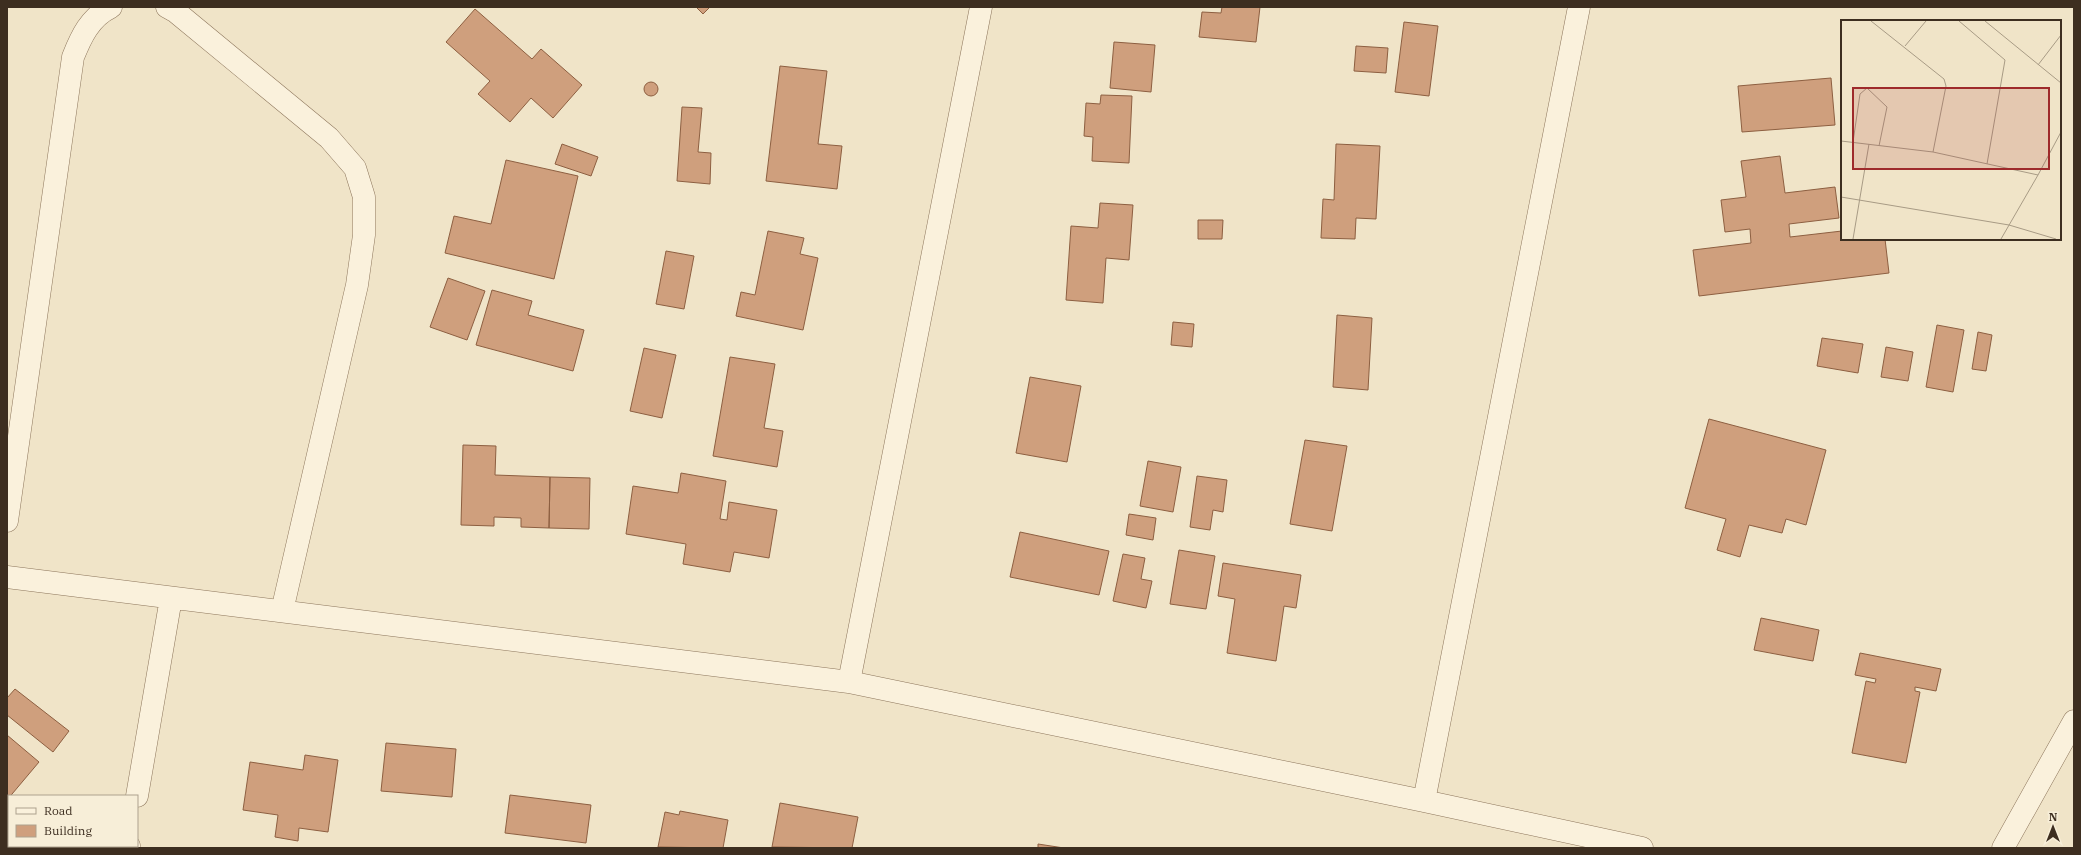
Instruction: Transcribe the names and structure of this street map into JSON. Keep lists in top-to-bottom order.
{
  "legend": ["Road", "Building"],
  "north": "top"
}
